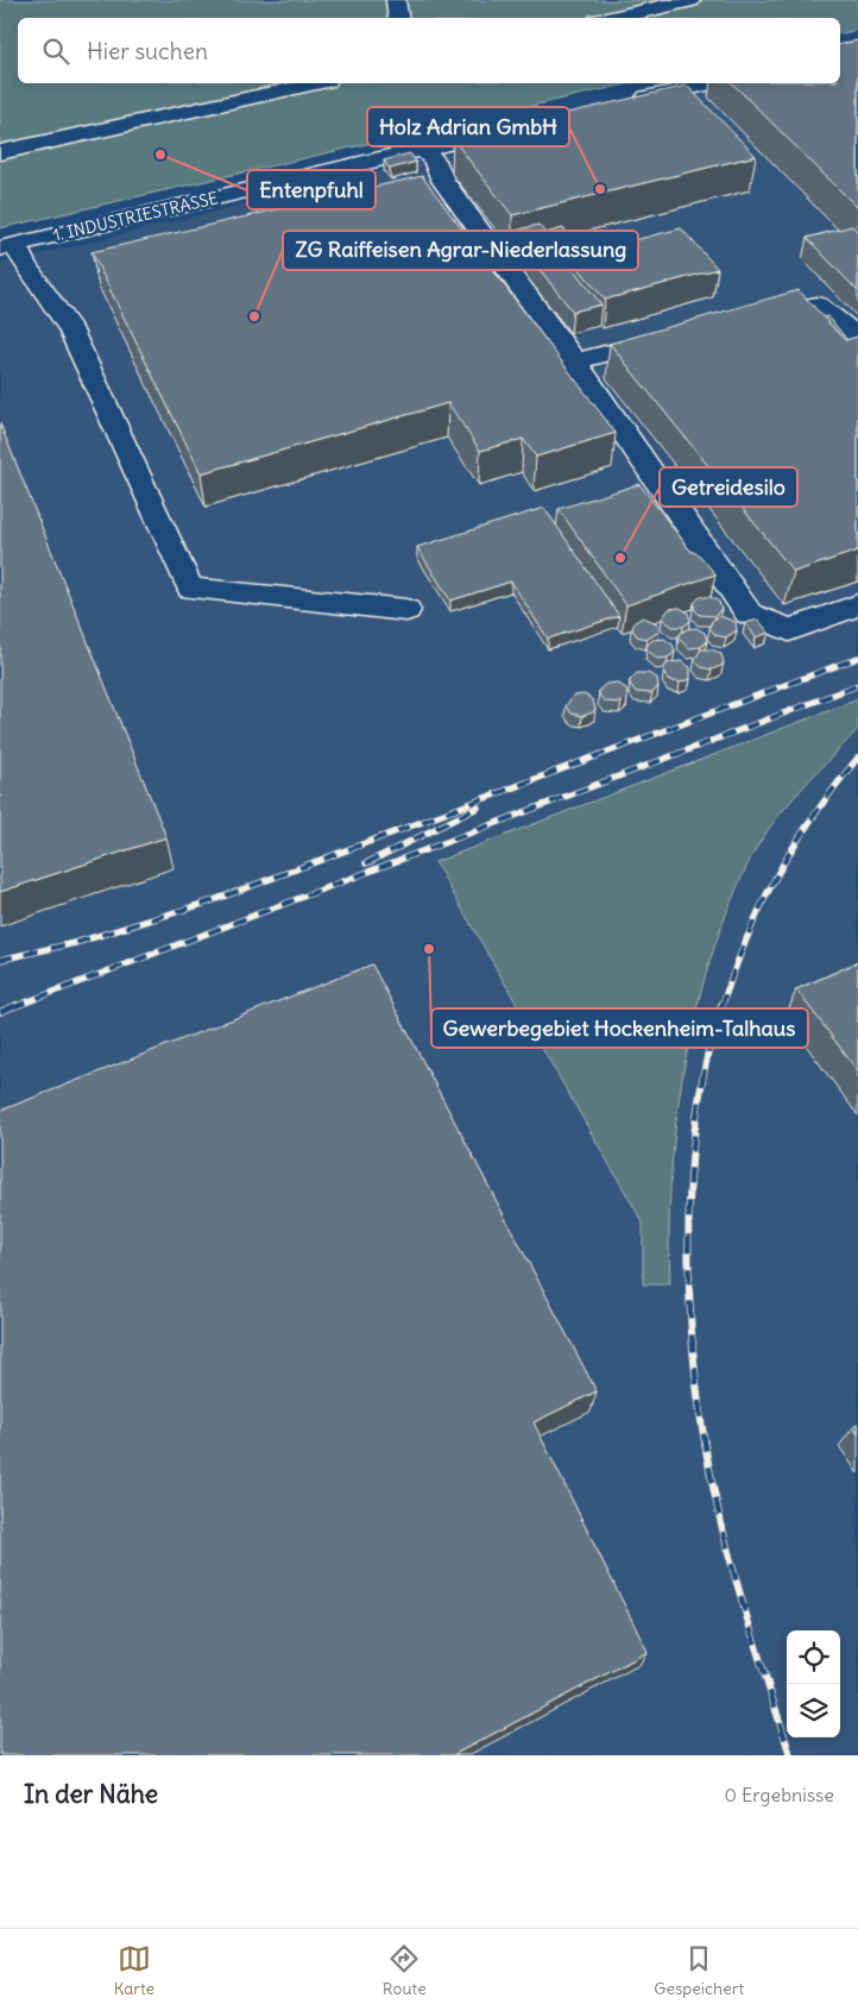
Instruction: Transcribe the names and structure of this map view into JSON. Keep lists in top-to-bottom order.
{
  "streets": {
    "street": ["1. INDUSTRIESTRASSE"]
  },
  "places": [
    "Entenpfuhl",
    "Holz Adrian GmbH",
    "ZG Raiffeisen Agrar-Niederlassung",
    "Getreidesilo",
    "Gewerbegebiet Hockenheim-Talhaus"
  ],
  "page": {
    "search": "Hier suchen",
    "heading": ["In der Nähe", "0 Ergebnisse"],
    "nav": ["Karte", "Route", "Gespeichert"]
  }
}
